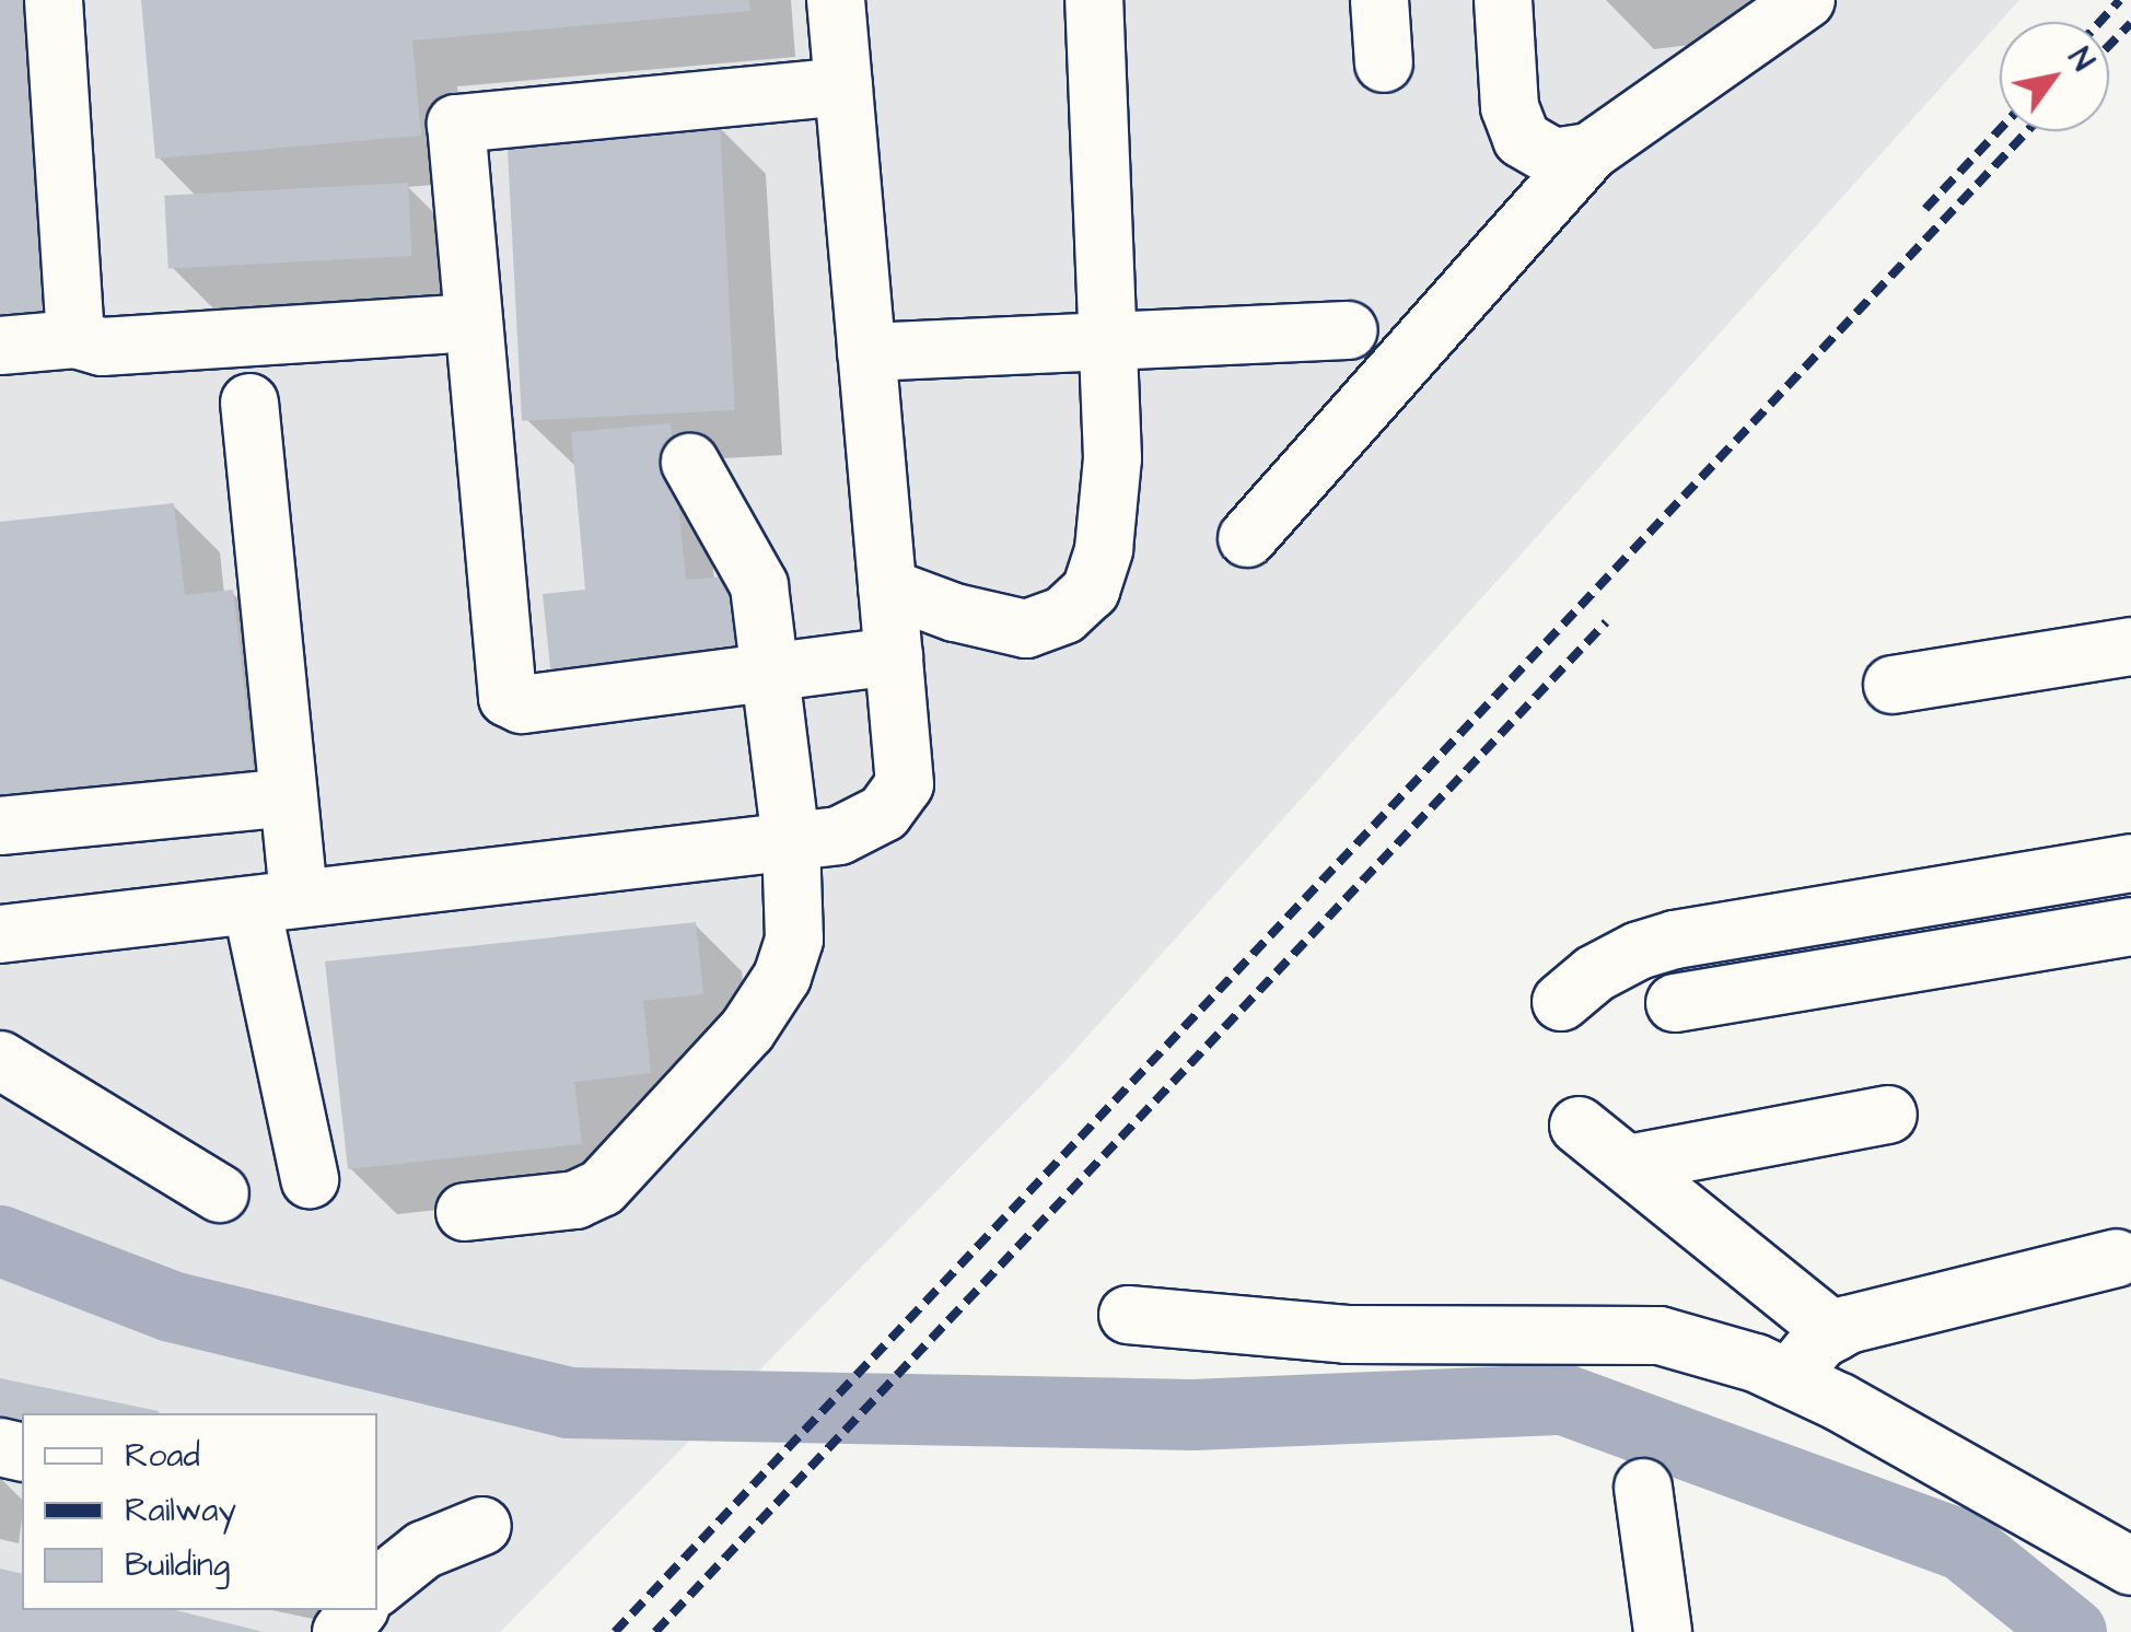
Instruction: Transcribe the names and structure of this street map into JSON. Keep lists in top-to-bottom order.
{
  "legend": ["Road", "Railway", "Building"],
  "north": "top right"
}
